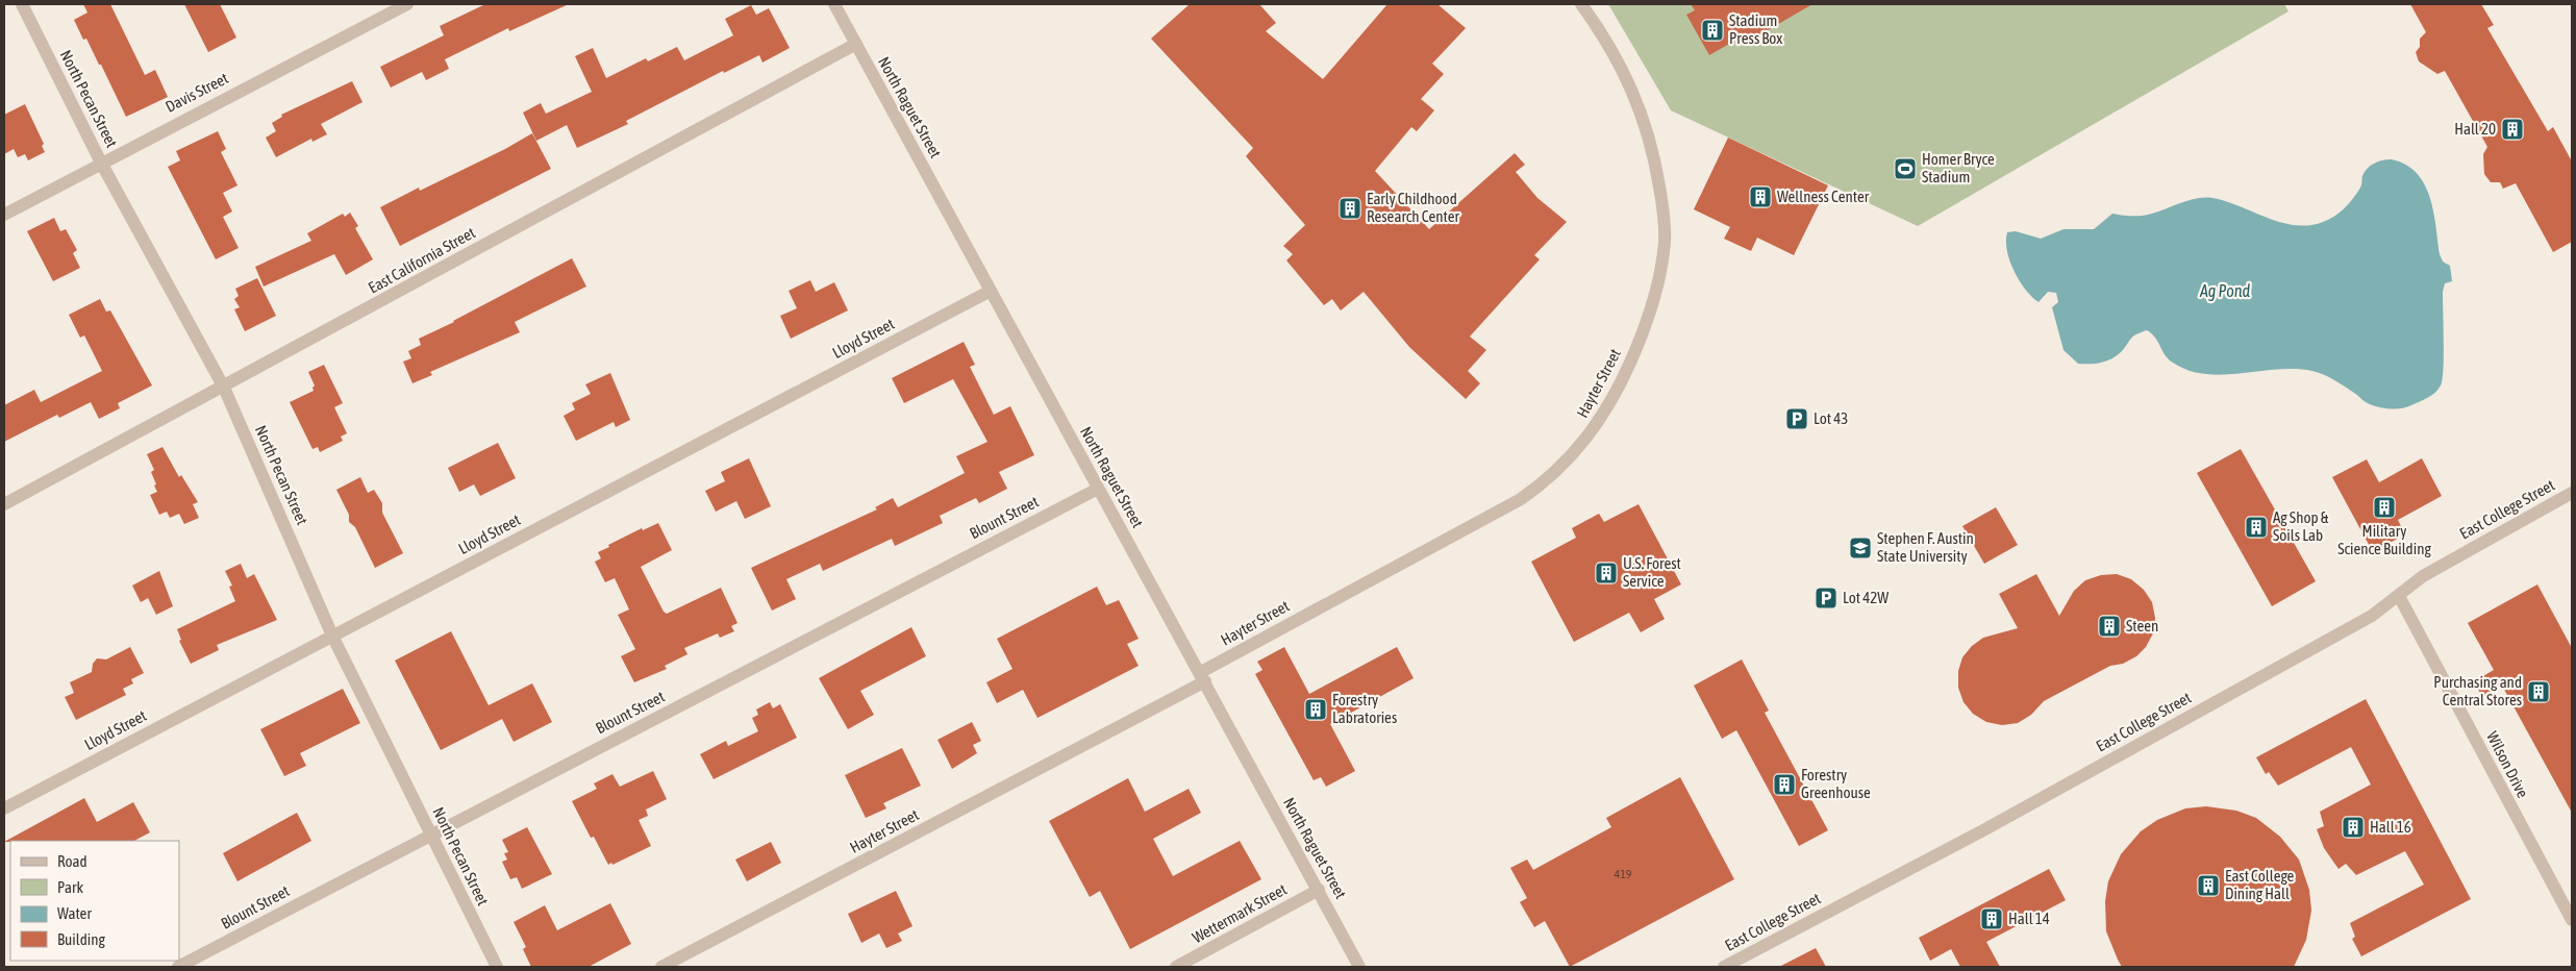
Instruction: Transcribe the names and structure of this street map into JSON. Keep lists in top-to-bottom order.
{
  "streets": {
    "street": [
      "Davis Street",
      "North Pecan Street",
      "North Raguet Street",
      "East California Street",
      "Lloyd Street",
      "Hayter Street",
      "East College Street",
      "Blount Street",
      "Wilson Drive",
      "Wettermark Street"
    ]
  },
  "crossings": [
    ["Davis Street", "North Pecan Street"],
    ["North Pecan Street", "East California Street"],
    ["North Pecan Street", "Lloyd Street"],
    ["North Pecan Street", "Blount Street"],
    ["North Raguet Street", "East California Street"],
    ["North Raguet Street", "Lloyd Street"],
    ["North Raguet Street", "Hayter Street"],
    ["North Raguet Street", "Blount Street"],
    ["North Raguet Street", "Wettermark Street"],
    ["East College Street", "Wilson Drive"]
  ],
  "water": ["Ag Pond"],
  "places": {
    "building": [
      "Stadium Press Box",
      "Hall 20",
      "Wellness Center",
      "Early Childhood Research Center",
      "Military Science Building",
      "Ag Shop & Soils Lab",
      "U.S. Forest Service",
      "Steen",
      "Purchasing and Central Stores",
      "Forestry Labratories",
      "Forestry Greenhouse",
      "Hall 16",
      "East College Dining Hall",
      "Hall 14"
    ],
    "sports": ["Homer Bryce Stadium"],
    "parking": ["Lot 43", "Lot 42W"],
    "school or university": ["Stephen F. Austin State University"]
  },
  "house_numbers": ["419"],
  "legend": [
    "Road",
    "Park",
    "Water",
    "Building"
  ]
}
